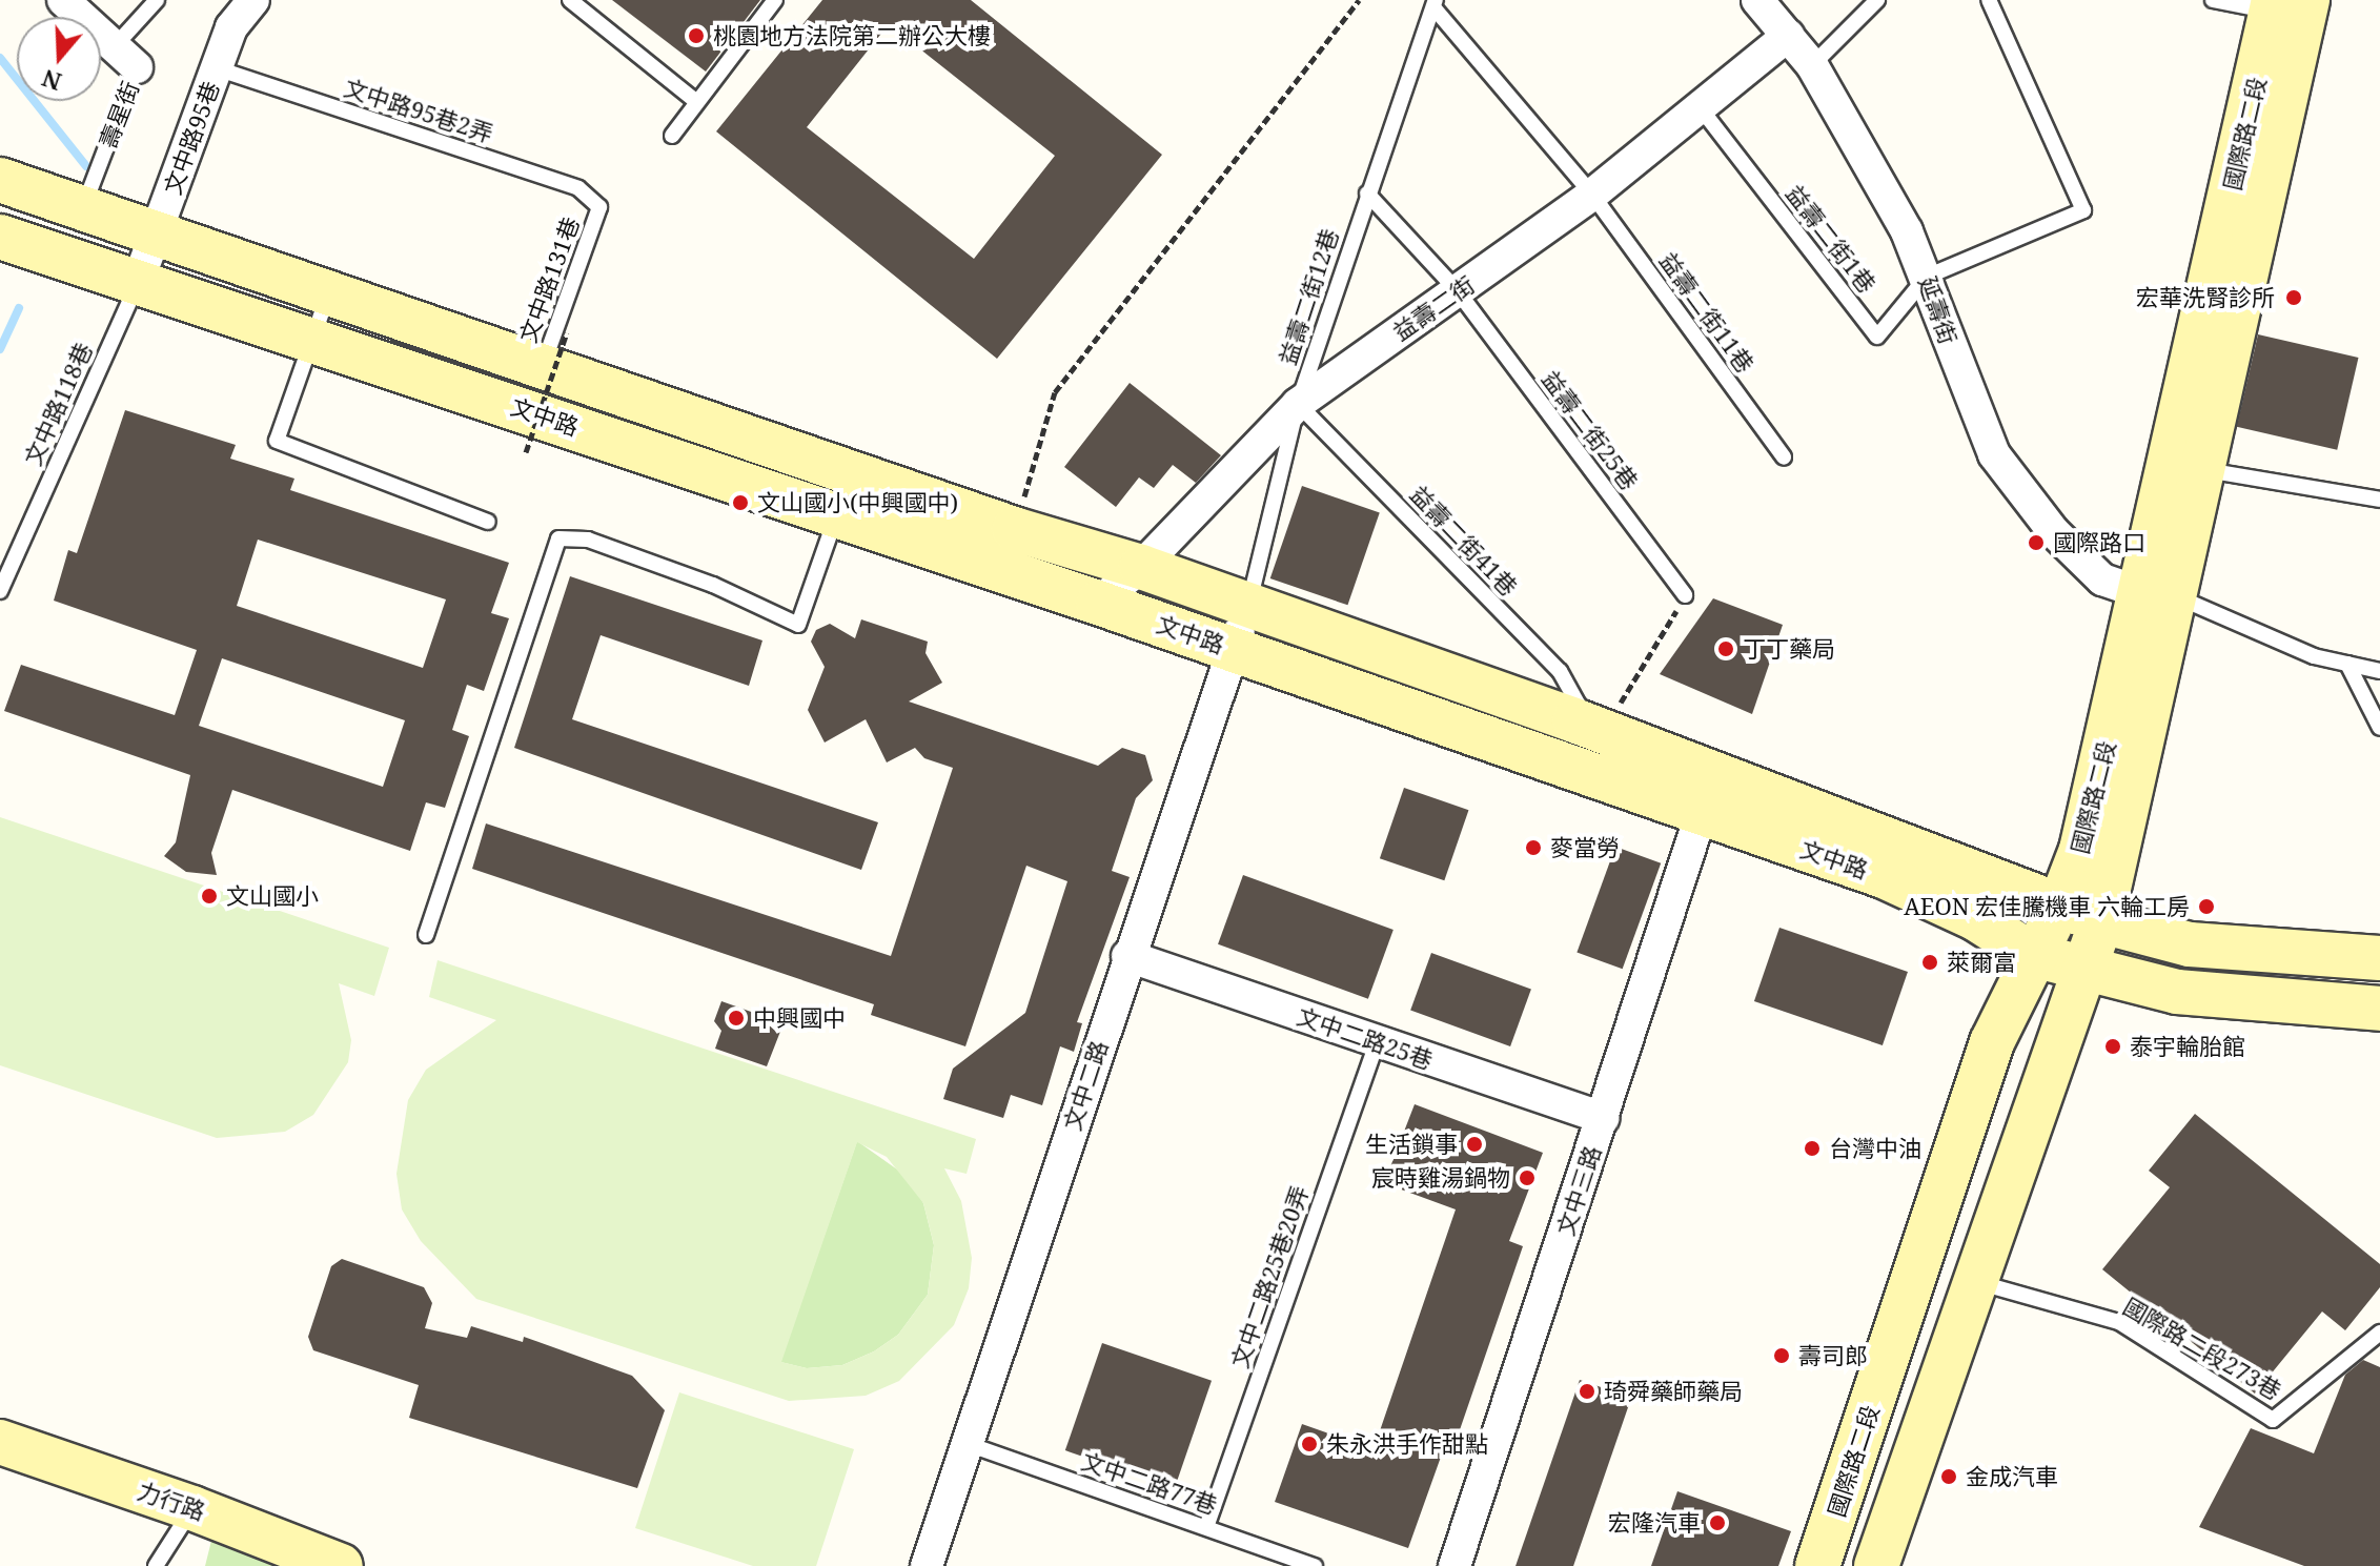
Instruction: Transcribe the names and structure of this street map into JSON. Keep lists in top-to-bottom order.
{
  "streets": {
    "street": [
      "壽星街",
      "國際路二段",
      "文中路95巷",
      "益壽二街",
      "延壽街",
      "文中路",
      "文中二路25巷",
      "文中二路",
      "文中三路",
      "力行路"
    ],
    "lane": [
      "文中路95巷2弄",
      "益壽二街1巷",
      "文中路131巷",
      "益壽二街12巷",
      "益壽二街11巷",
      "文中路118巷",
      "益壽二街25巷",
      "益壽二街41巷",
      "文中二路25巷20弄",
      "國際路二段273巷",
      "文中二路77巷"
    ]
  },
  "crossings": [
    ["文中路95巷2弄", "文中路95巷"],
    ["文中路95巷2弄", "文中路131巷"],
    ["壽星街", "文中路"],
    ["國際路二段", "延壽街"],
    ["國際路二段", "文中路"],
    ["國際路二段", "國際路二段273巷"],
    ["文中路95巷", "文中路118巷"],
    ["文中路95巷", "文中路"],
    ["益壽二街1巷", "益壽二街"],
    ["益壽二街1巷", "延壽街"],
    ["文中路131巷", "文中路"],
    ["益壽二街12巷", "益壽二街"],
    ["益壽二街12巷", "益壽二街11巷"],
    ["益壽二街12巷", "文中路"],
    ["益壽二街12巷", "益壽二街25巷"],
    ["益壽二街12巷", "益壽二街41巷"],
    ["益壽二街12巷", "文中二路"],
    ["益壽二街", "延壽街"],
    ["益壽二街", "益壽二街11巷"],
    ["益壽二街", "文中路"],
    ["益壽二街", "益壽二街25巷"],
    ["益壽二街", "益壽二街41巷"],
    ["文中路118巷", "文中路"],
    ["文中路", "益壽二街41巷"],
    ["文中路", "文中二路"],
    ["文中路", "文中三路"],
    ["文中二路25巷", "文中二路"],
    ["文中二路25巷", "文中三路"],
    ["文中二路25巷", "文中二路25巷20弄"],
    ["文中二路", "文中二路77巷"],
    ["文中二路25巷20弄", "文中二路77巷"]
  ],
  "places": [
    "桃園地方法院第二辦公大樓",
    "宏華洗腎診所",
    "文山國小(中興國中)",
    "國際路口",
    "丁丁藥局",
    "麥當勞",
    "文山國小",
    "AEON 宏佳騰機車 六輪工房",
    "萊爾富",
    "中興國中",
    "泰宇輪胎館",
    "生活鎖事",
    "台灣中油",
    "宸時雞湯鍋物",
    "壽司郎",
    "琦舜藥師藥局",
    "朱永洪手作甜點",
    "金成汽車",
    "宏隆汽車"
  ],
  "north": "bottom"
}
